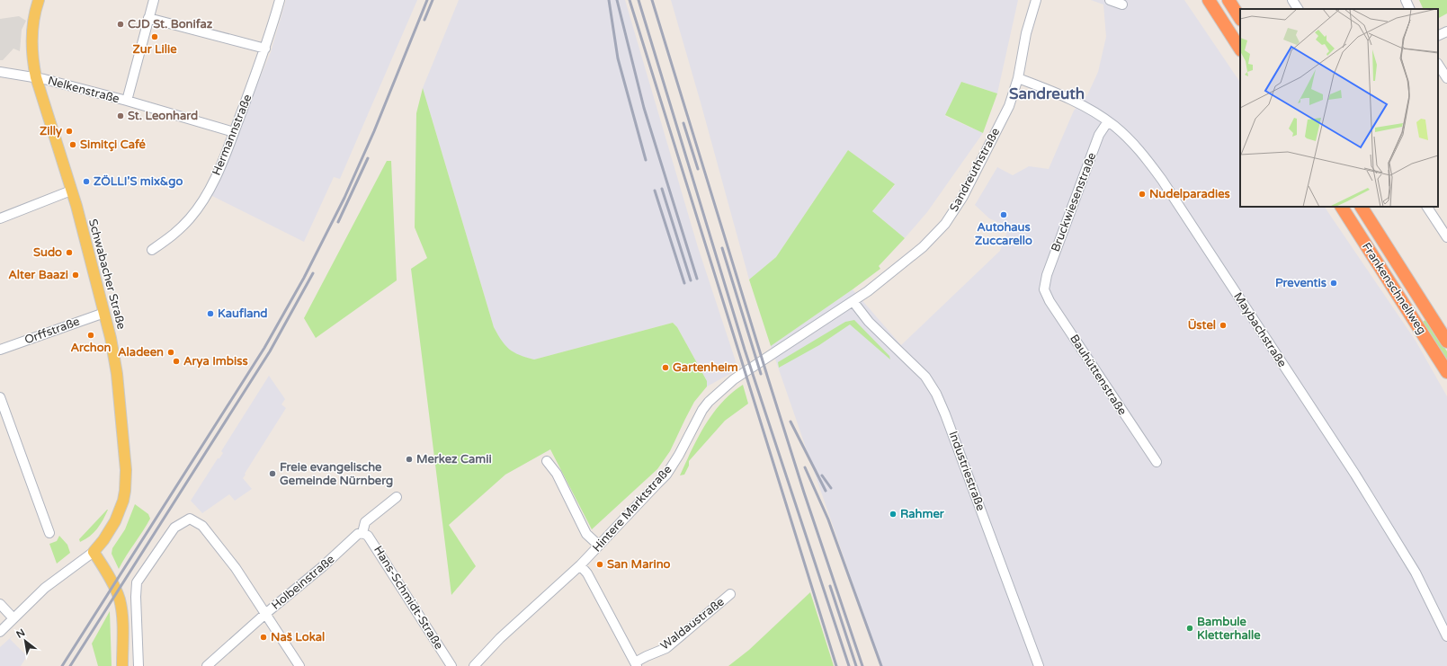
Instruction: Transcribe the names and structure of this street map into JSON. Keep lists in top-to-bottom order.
{
  "streets": {
    "highway": ["Frankenschnellweg"],
    "main road": ["Schwabacher Straße"],
    "street": [
      "Nelkenstraße",
      "Hermannstraße",
      "Sandreuthstraße",
      "Bruckwiesenstraße",
      "Maybachstraße",
      "Orffstraße",
      "Bauhüttenstraße",
      "Industriestraße",
      "Hintere Marktstraße",
      "Holbeinstraße",
      "Hans-Schmidt-Straße",
      "Waldaustraße"
    ]
  },
  "crossings": [
    ["Nelkenstraße", "Hermannstraße"],
    ["Nelkenstraße", "Schwabacher Straße"],
    ["Sandreuthstraße", "Maybachstraße"],
    ["Sandreuthstraße", "Industriestraße"],
    ["Sandreuthstraße", "Hintere Marktstraße"],
    ["Bruckwiesenstraße", "Maybachstraße"],
    ["Bruckwiesenstraße", "Bauhüttenstraße"],
    ["Schwabacher Straße", "Orffstraße"],
    ["Industriestraße", "Hintere Marktstraße"],
    ["Hintere Marktstraße", "Waldaustraße"],
    ["Holbeinstraße", "Hans-Schmidt-Straße"]
  ],
  "districts": ["Sandreuth"],
  "places": [
    "CJD St. Bonifaz",
    "Zur Lilie",
    "St. Leonhard",
    "Zilly",
    "Simitçi Café",
    "ZÖLLI'S mix&go",
    "Nudelparadies",
    "Autohaus Zuccarello",
    "Sudo",
    "Alter Baazi",
    "Preventis",
    "Kaufland",
    "Üstel",
    "Archon",
    "Aladeen",
    "Arya Imbiss",
    "Gartenheim",
    "Merkez Camii",
    "Freie evangelische Gemeinde Nürnberg",
    "Rahmer",
    "San Marino",
    "Bambule Kletterhalle",
    "Naš Lokal"
  ],
  "north": "top left"
}
